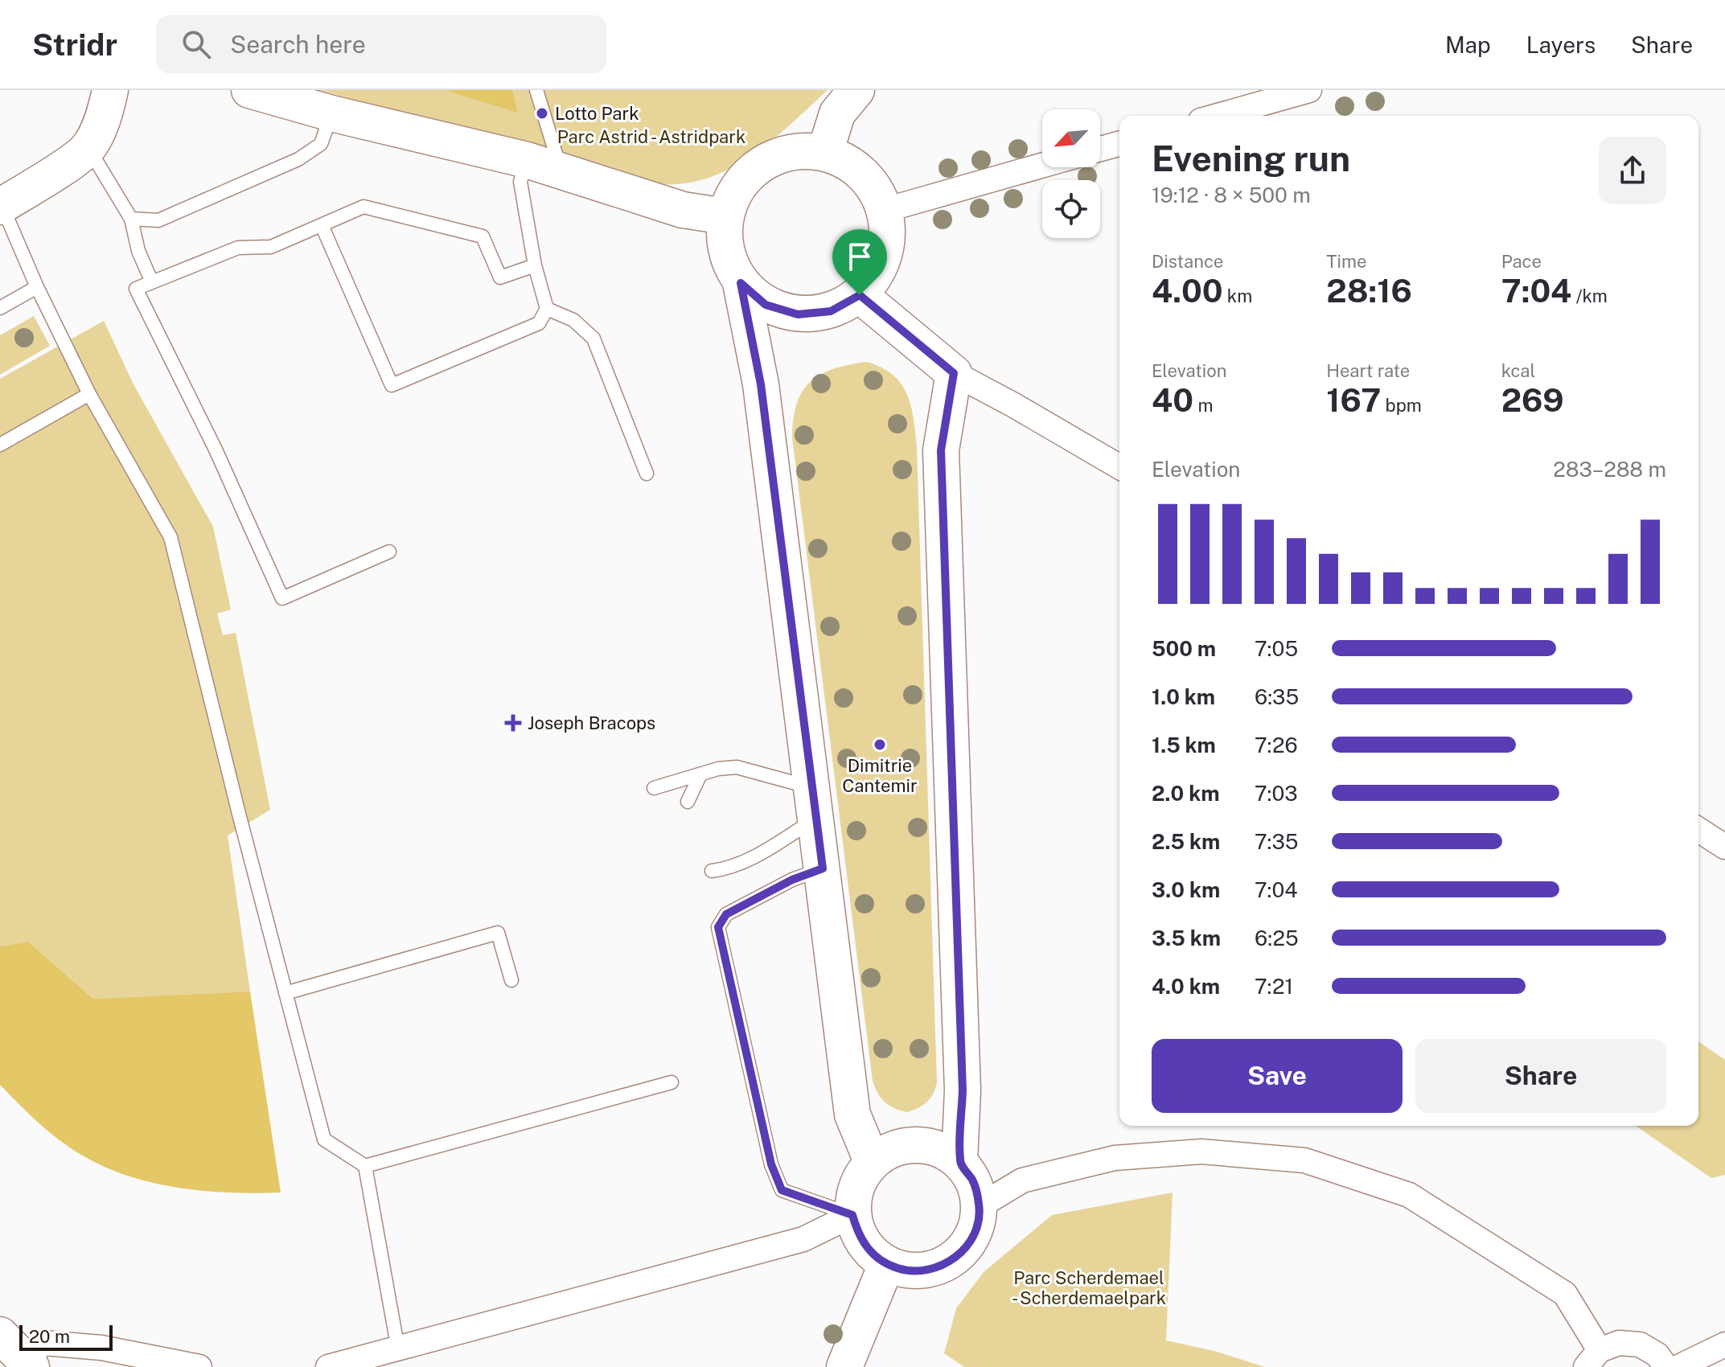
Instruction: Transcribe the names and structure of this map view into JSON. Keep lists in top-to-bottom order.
{
  "parks": ["Parc Astrid - Astridpark", "Parc Scherdemael - Scherdemaelpark"],
  "places": {
    "other": ["Lotto Park", "Dimitrie Cantemir"],
    "health": ["Joseph Bracops"]
  },
  "scale_bar": "20 m",
  "north": "bottom left",
  "page": {
    "header": "Stridr",
    "search": "Search here",
    "nav": ["Map", "Layers", "Share"],
    "heading": ["Evening run", "19:12 · 8 × 500 m"],
    "stats": [
      ["Distance", "4.00 km"],
      ["Time", "28:16"],
      ["Pace", "7:04 /km"],
      ["Elevation", "40 m"],
      ["Heart rate", "167 bpm"],
      ["kcal", "269"]
    ],
    "chart": ["Elevation", "283–288 m"],
    "list": [
      {
        "name": "500 m",
        "note": "7:05"
      },
      {
        "name": "1.0 km",
        "note": "6:35"
      },
      {
        "name": "1.5 km",
        "note": "7:26"
      },
      {
        "name": "2.0 km",
        "note": "7:03"
      },
      {
        "name": "2.5 km",
        "note": "7:35"
      },
      {
        "name": "3.0 km",
        "note": "7:04"
      },
      {
        "name": "3.5 km",
        "note": "6:25"
      },
      {
        "name": "4.0 km",
        "note": "7:21"
      }
    ],
    "buttons": ["Save", "Share"],
    "scale": "20 m"
  }
}
